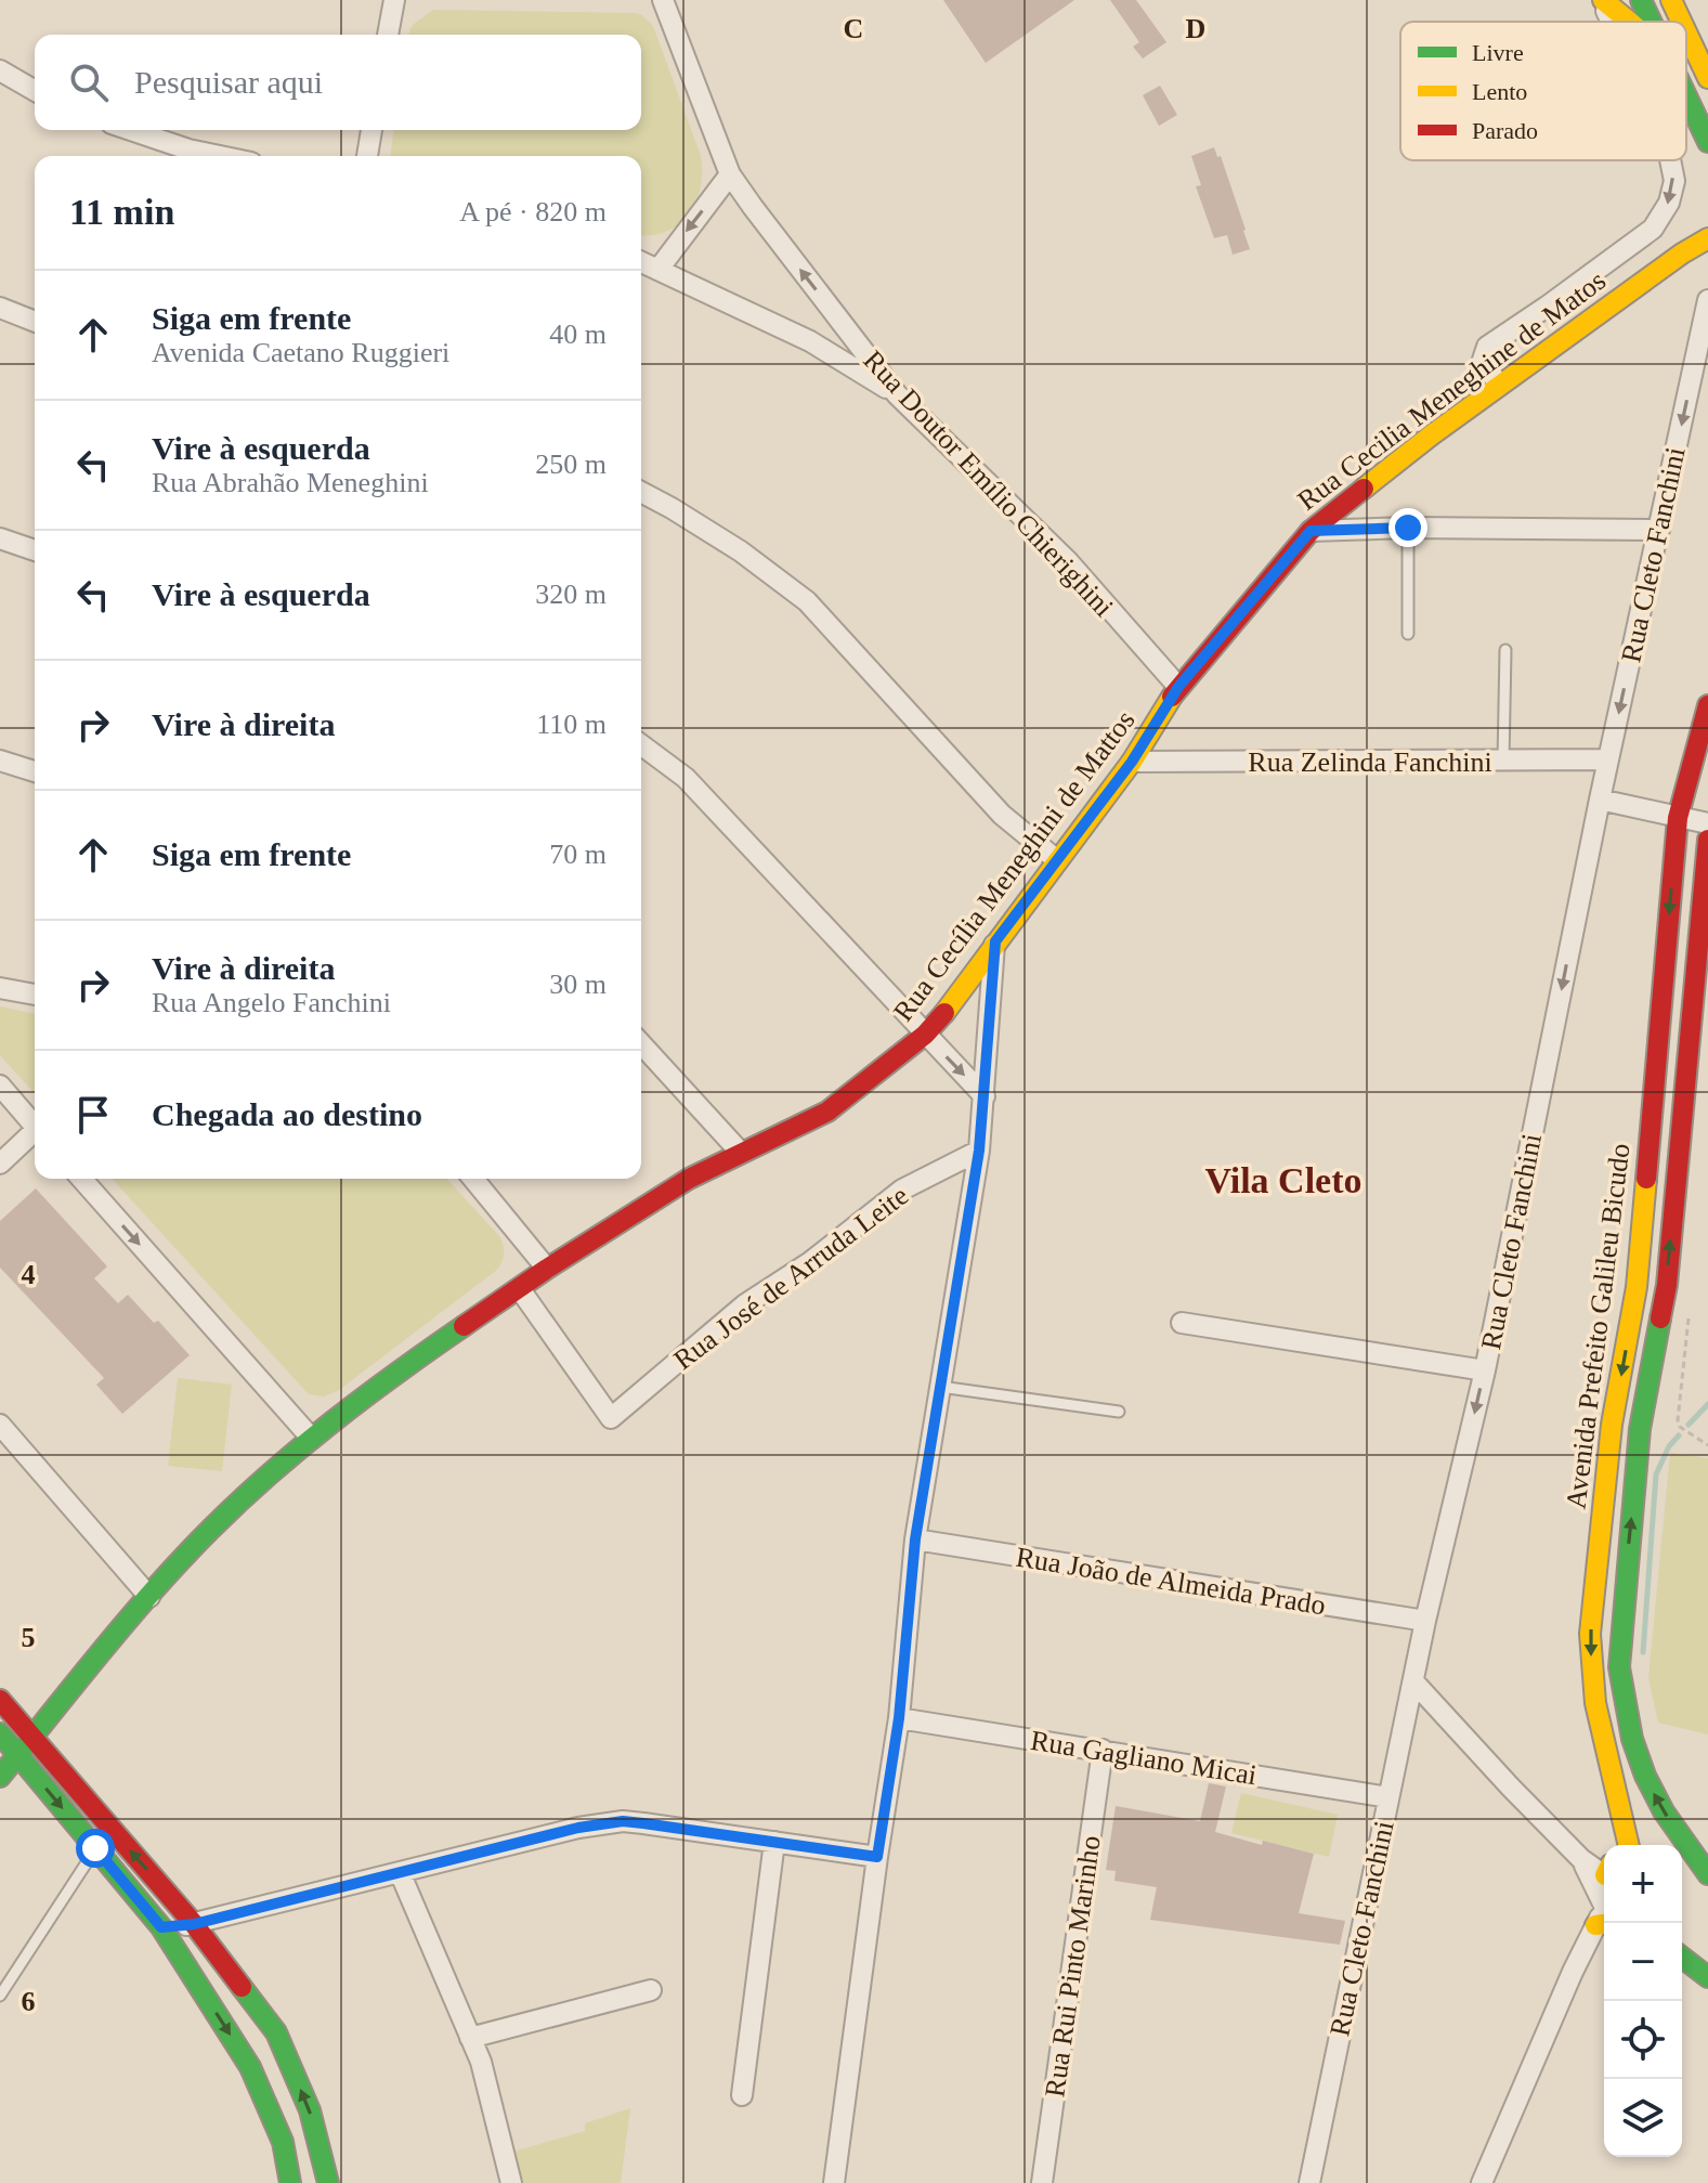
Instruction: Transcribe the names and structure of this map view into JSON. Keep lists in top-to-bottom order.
{
  "streets": {
    "main road": ["Rua Cecilia Meneghine de Matos", "Rua Cecília Meneghini de Mattos", "Avenida Prefeito Galileu Bicudo"],
    "street": [
      "Rua Doutor Emílio Chierighini",
      "Rua Cleto Fanchini",
      "Rua Zelinda Fanchini",
      "Rua José de Arruda Leite",
      "Rua João de Almeida Prado",
      "Rua Gagliano Micai",
      "Rua Rui Pinto Marinho"
    ]
  },
  "crossings": [
    ["Rua Cecilia Meneghine de Matos", "Rua Doutor Emílio Chierighini"],
    ["Rua Cecilia Meneghine de Matos", "Rua Cecília Meneghini de Mattos"],
    ["Rua Doutor Emílio Chierighini", "Rua Cecília Meneghini de Mattos"],
    ["Rua Cleto Fanchini", "Rua Zelinda Fanchini"],
    ["Rua Cleto Fanchini", "Rua João de Almeida Prado"],
    ["Rua Cleto Fanchini", "Rua Gagliano Micai"],
    ["Rua Zelinda Fanchini", "Rua Cecília Meneghini de Mattos"],
    ["Rua Cecília Meneghini de Mattos", "Rua José de Arruda Leite"],
    ["Rua Gagliano Micai", "Rua Rui Pinto Marinho"]
  ],
  "one_way": ["Rua Cleto Fanchini"],
  "districts": ["Vila Cleto"],
  "legend": ["Livre", "Lento", "Parado"],
  "page": {
    "search": "Pesquisar aqui",
    "heading": ["11 min", "A pé · 820 m"],
    "list": [
      ["Siga em frente", "Avenida Caetano Ruggieri", "40 m"],
      ["Vire à esquerda", "Rua Abrahão Meneghini", "250 m"],
      ["Vire à esquerda", "320 m"],
      ["Vire à direita", "110 m"],
      ["Siga em frente", "70 m"],
      ["Vire à direita", "Rua Angelo Fanchini", "30 m"],
      "Chegada ao destino"
    ],
    "map_buttons": ["+", "−"]
  },
  "grid": {
    "columns": ["C", "D"],
    "rows": ["4", "5", "6"]
  }
}
